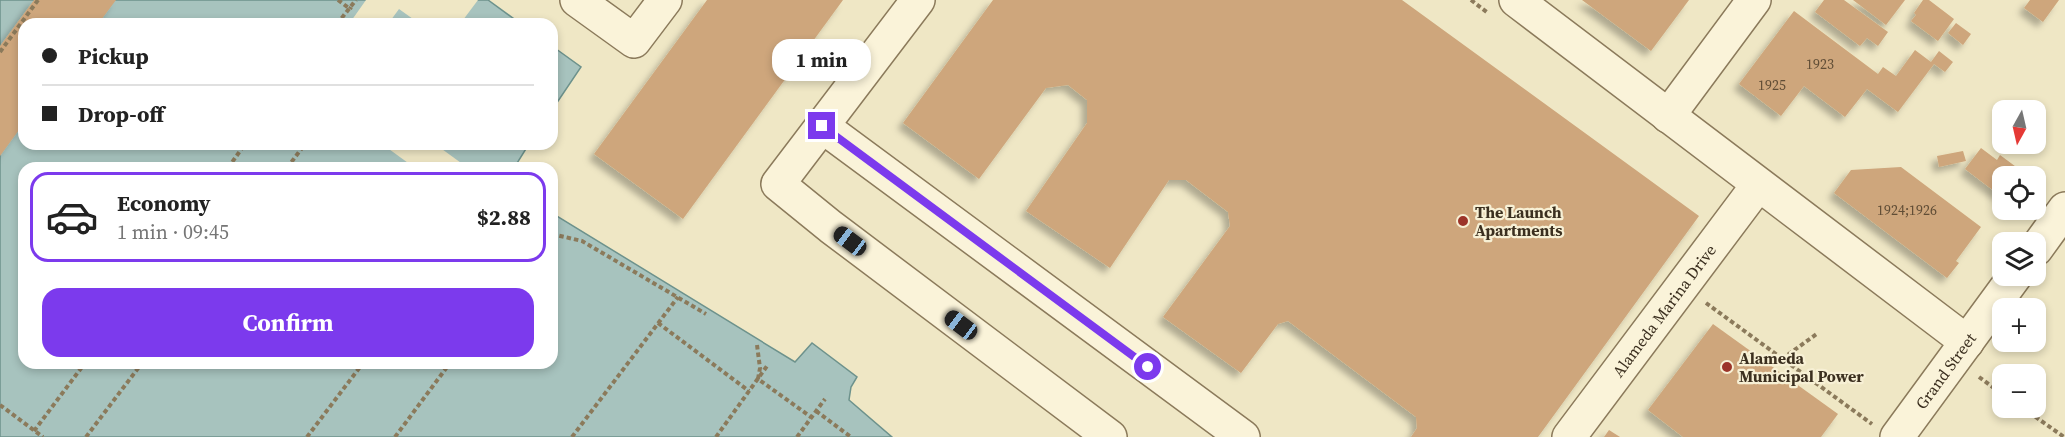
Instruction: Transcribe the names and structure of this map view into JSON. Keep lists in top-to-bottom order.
{
  "streets": {
    "street": ["Alameda Marina Drive", "Grand Street"]
  },
  "places": ["The Launch Apartments", "Alameda Municipal Power"],
  "house_numbers": ["1923", "1925", "1924;1926"],
  "north": "bottom",
  "page": {
    "banner": ["Pickup", "Drop-off"],
    "bubble": "1 min",
    "map_buttons": ["+", "−"],
    "list": [
      {
        "name": "Economy",
        "note": "1 min · 09:45",
        "value": "$2.88"
      }
    ],
    "buttons": "Confirm"
  }
}
